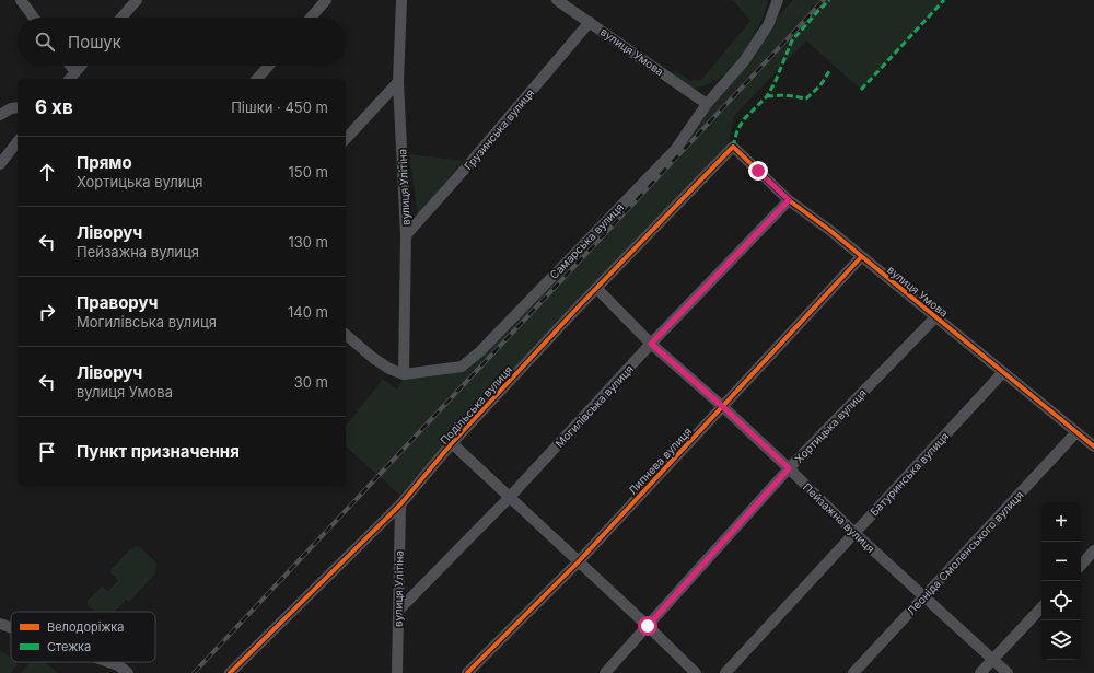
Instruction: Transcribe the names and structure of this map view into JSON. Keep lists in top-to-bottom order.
{
  "streets": {
    "street": [
      "вулиця Умова",
      "Грузинська вулиця",
      "вулиця Улітіна",
      "Самарська вулиця",
      "Подільська вулиця",
      "Могилівська вулиця",
      "Хортицька вулиця",
      "Липнева вулиця",
      "Батуринська вулиця",
      "Пейзажна вулиця",
      "Леоніда Смоленського вулиця"
    ]
  },
  "crossings": [
    ["вулиця Умова", "Грузинська вулиця"],
    ["вулиця Умова", "Самарська вулиця"],
    ["вулиця Умова", "Подільська вулиця"],
    ["вулиця Умова", "Могилівська вулиця"],
    ["вулиця Умова", "Хортицька вулиця"],
    ["вулиця Умова", "Липнева вулиця"],
    ["вулиця Умова", "Батуринська вулиця"],
    ["вулиця Умова", "Леоніда Смоленського вулиця"],
    ["Грузинська вулиця", "вулиця Улітіна"],
    ["вулиця Улітіна", "Самарська вулиця"],
    ["вулиця Улітіна", "Подільська вулиця"],
    ["вулиця Улітіна", "Могилівська вулиця"],
    ["Подільська вулиця", "Пейзажна вулиця"],
    ["Могилівська вулиця", "Пейзажна вулиця"],
    ["Хортицька вулиця", "Пейзажна вулиця"],
    ["Липнева вулиця", "Пейзажна вулиця"],
    ["Батуринська вулиця", "Пейзажна вулиця"],
    ["Пейзажна вулиця", "Леоніда Смоленського вулиця"]
  ],
  "legend": ["Велодоріжка", "Стежка"],
  "page": {
    "search": "Пошук",
    "heading": ["6 хв", "Пішки · 450 m"],
    "list": [
      ["Прямо", "Хортицька вулиця", "150 m"],
      ["Ліворуч", "Пейзажна вулиця", "130 m"],
      ["Праворуч", "Могилівська вулиця", "140 m"],
      ["Ліворуч", "вулиця Умова", "30 m"],
      "Пункт призначення"
    ],
    "map_buttons": ["+", "−"]
  }
}
